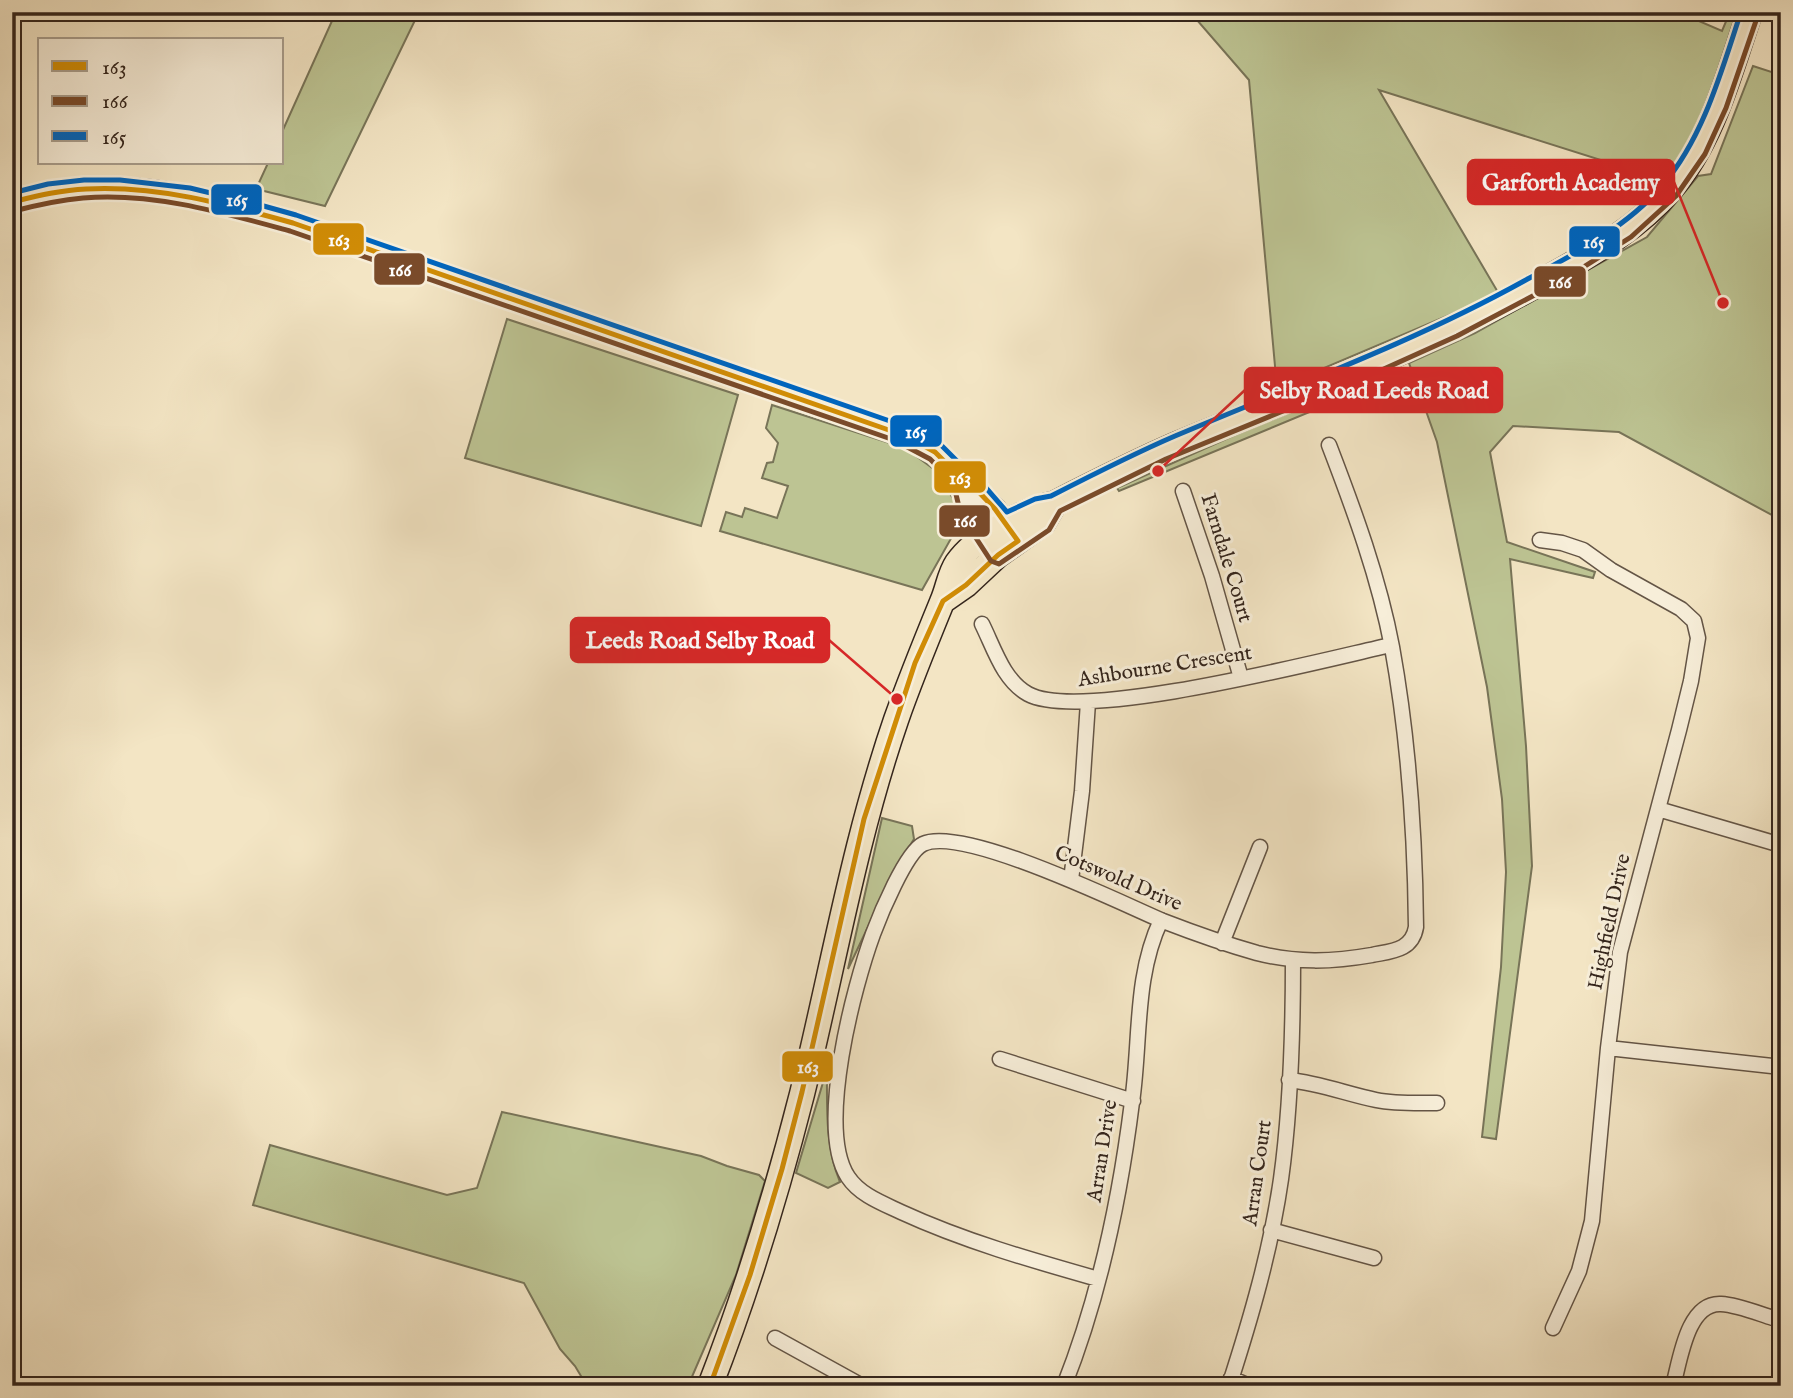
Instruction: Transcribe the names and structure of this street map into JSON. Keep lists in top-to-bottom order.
{
  "streets": {
    "street": [
      "Farndale Court",
      "Ashbourne Crescent",
      "Cotswold Drive",
      "Highfield Drive",
      "Arran Drive",
      "Arran Court"
    ]
  },
  "crossings": [
    ["Farndale Court", "Ashbourne Crescent"],
    ["Ashbourne Crescent", "Cotswold Drive"],
    ["Cotswold Drive", "Arran Drive"],
    ["Cotswold Drive", "Arran Court"]
  ],
  "places": ["Garforth Academy", "Selby Road Leeds Road", "Leeds Road Selby Road"],
  "lines": ["transit line 165", "transit line 166", "transit line 163"],
  "legend": ["163", "166", "165"]
}
